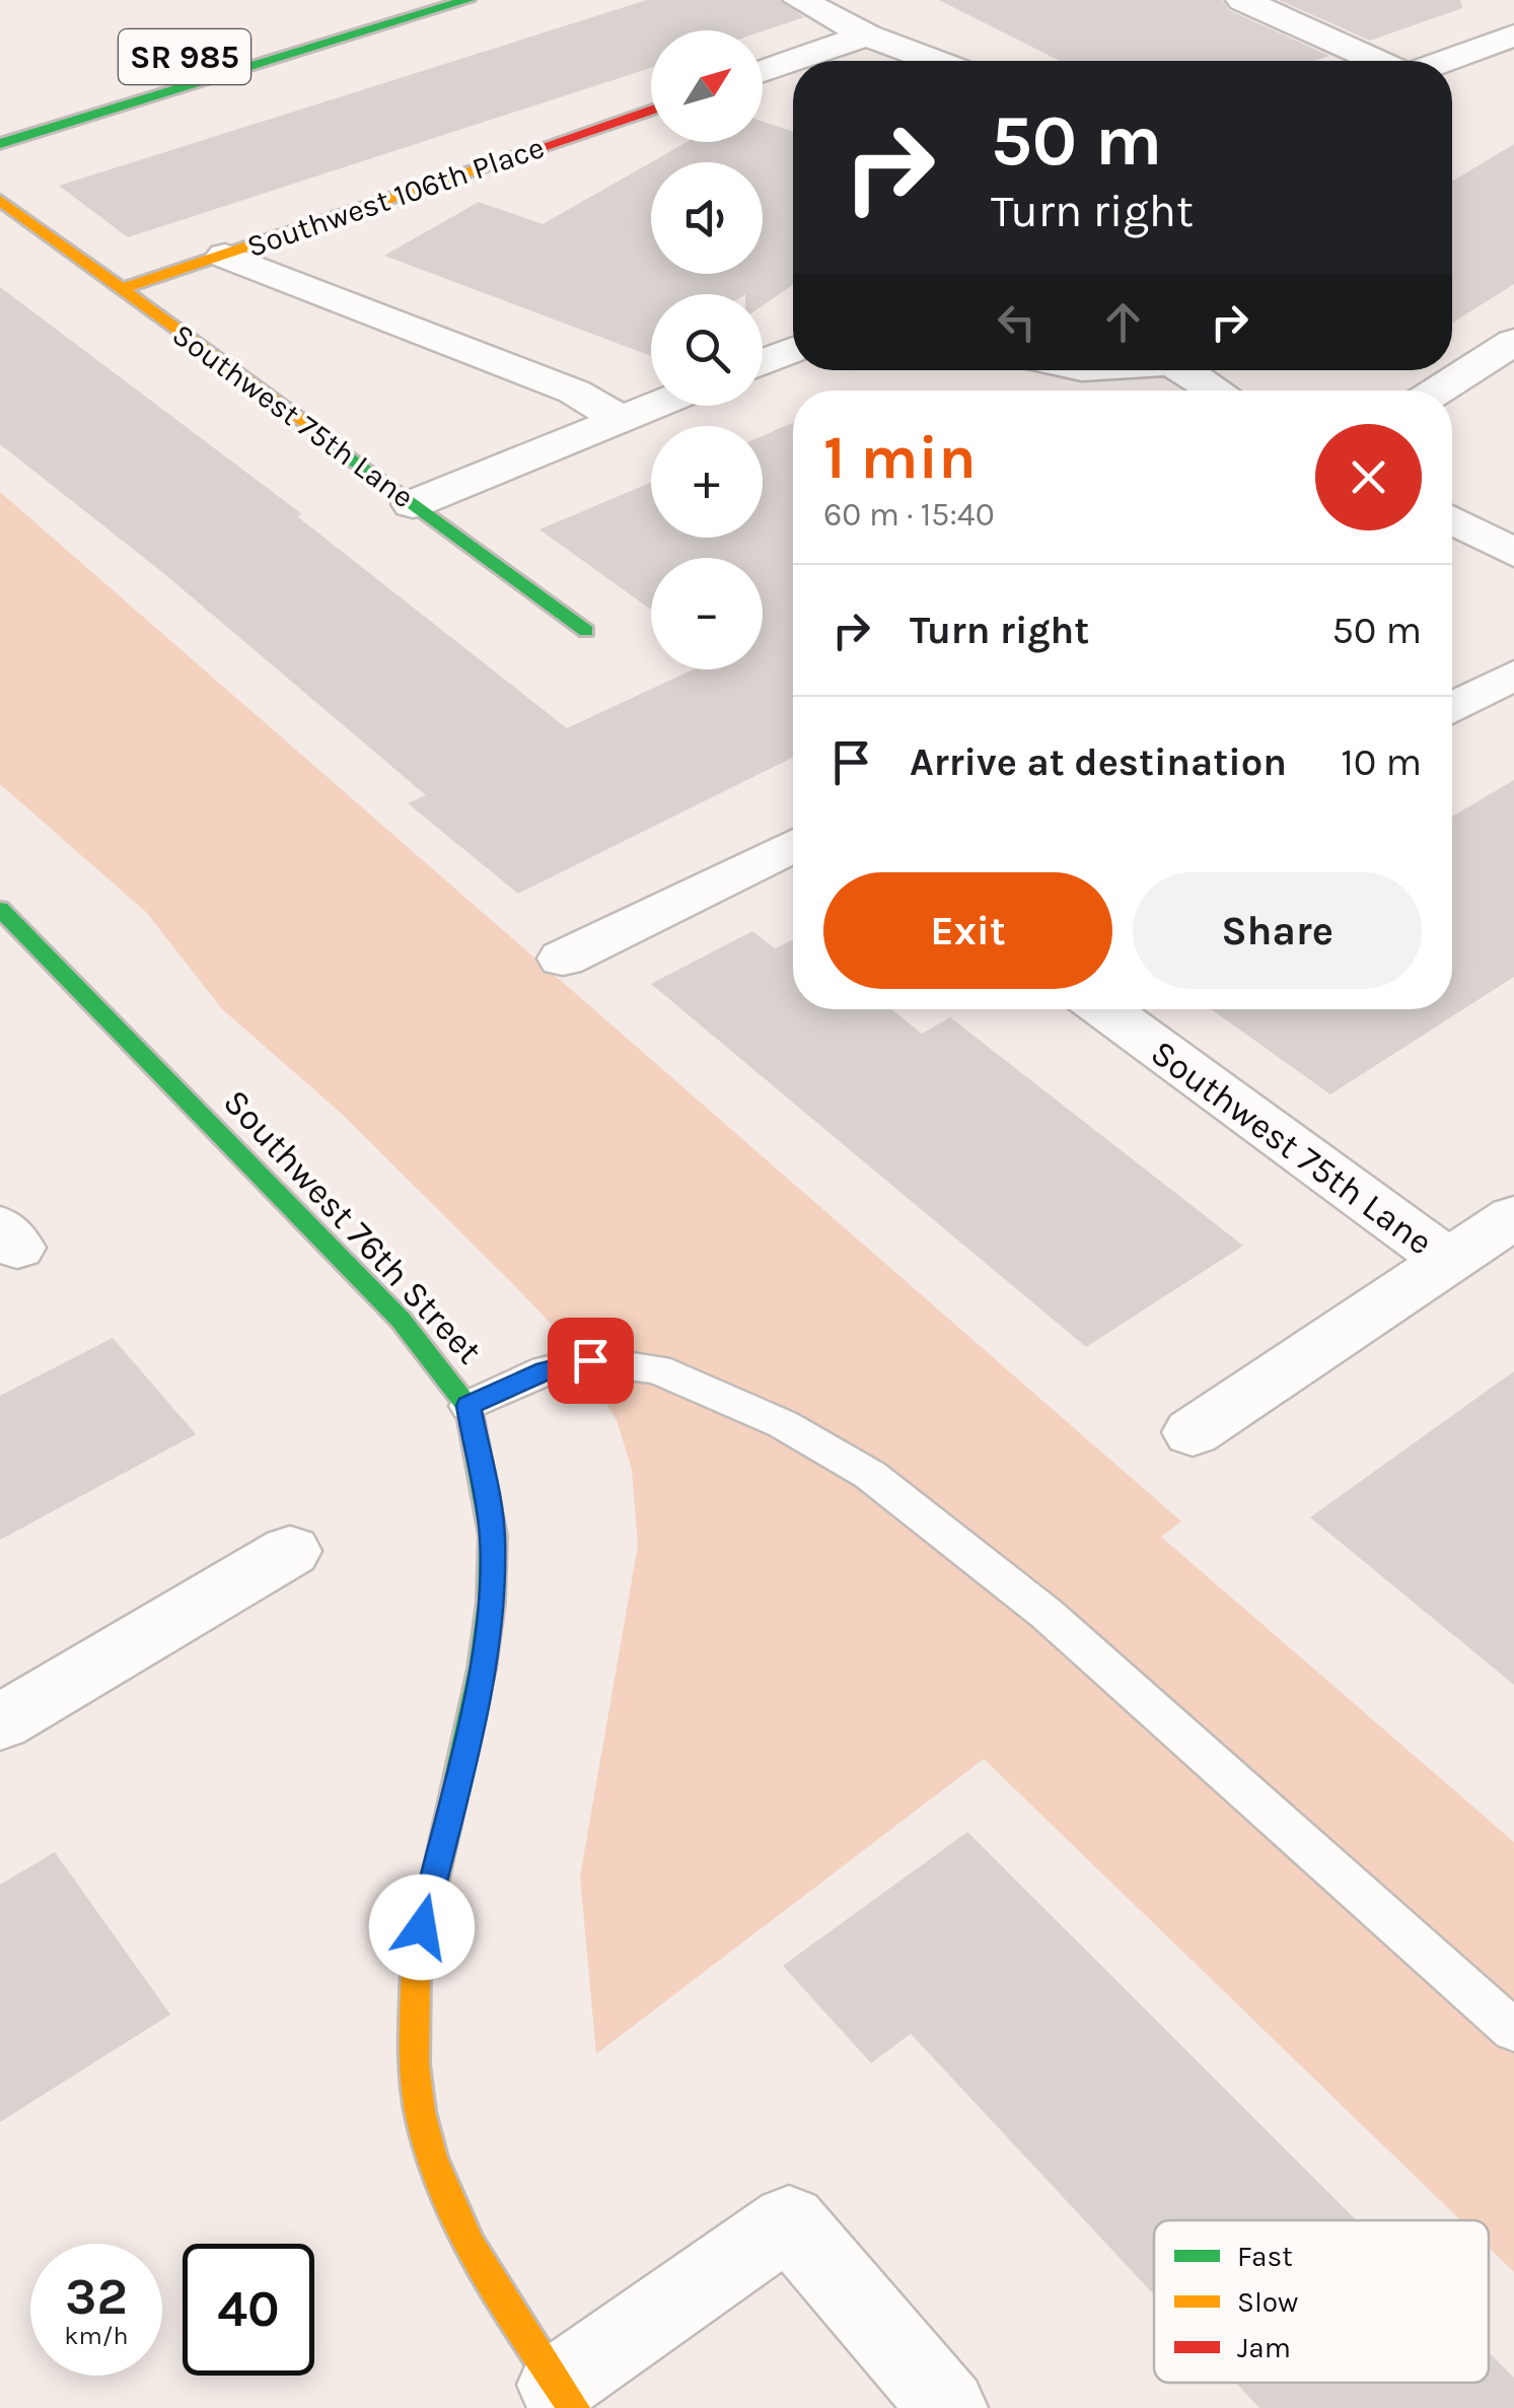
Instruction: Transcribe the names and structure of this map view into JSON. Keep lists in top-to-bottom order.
{
  "streets": {
    "street": [
      "SR 985",
      "Southwest 106th Place",
      "Southwest 75th Lane",
      "Southwest 76th Street"
    ]
  },
  "crossings": [
    ["Southwest 106th Place", "Southwest 75th Lane"]
  ],
  "legend": ["Fast", "Slow", "Jam"],
  "north": "top right",
  "page": {
    "map_buttons": ["+", "−"],
    "turn": ["50 m", "Turn right"],
    "heading": ["1 min", "60 m · 15:40"],
    "list": [
      {
        "name": "Turn right",
        "value": "50 m"
      },
      {
        "name": "Arrive at destination",
        "value": "10 m"
      }
    ],
    "buttons": ["Exit", "Share"],
    "speed": "32 km/h",
    "limit": "40"
  }
}
